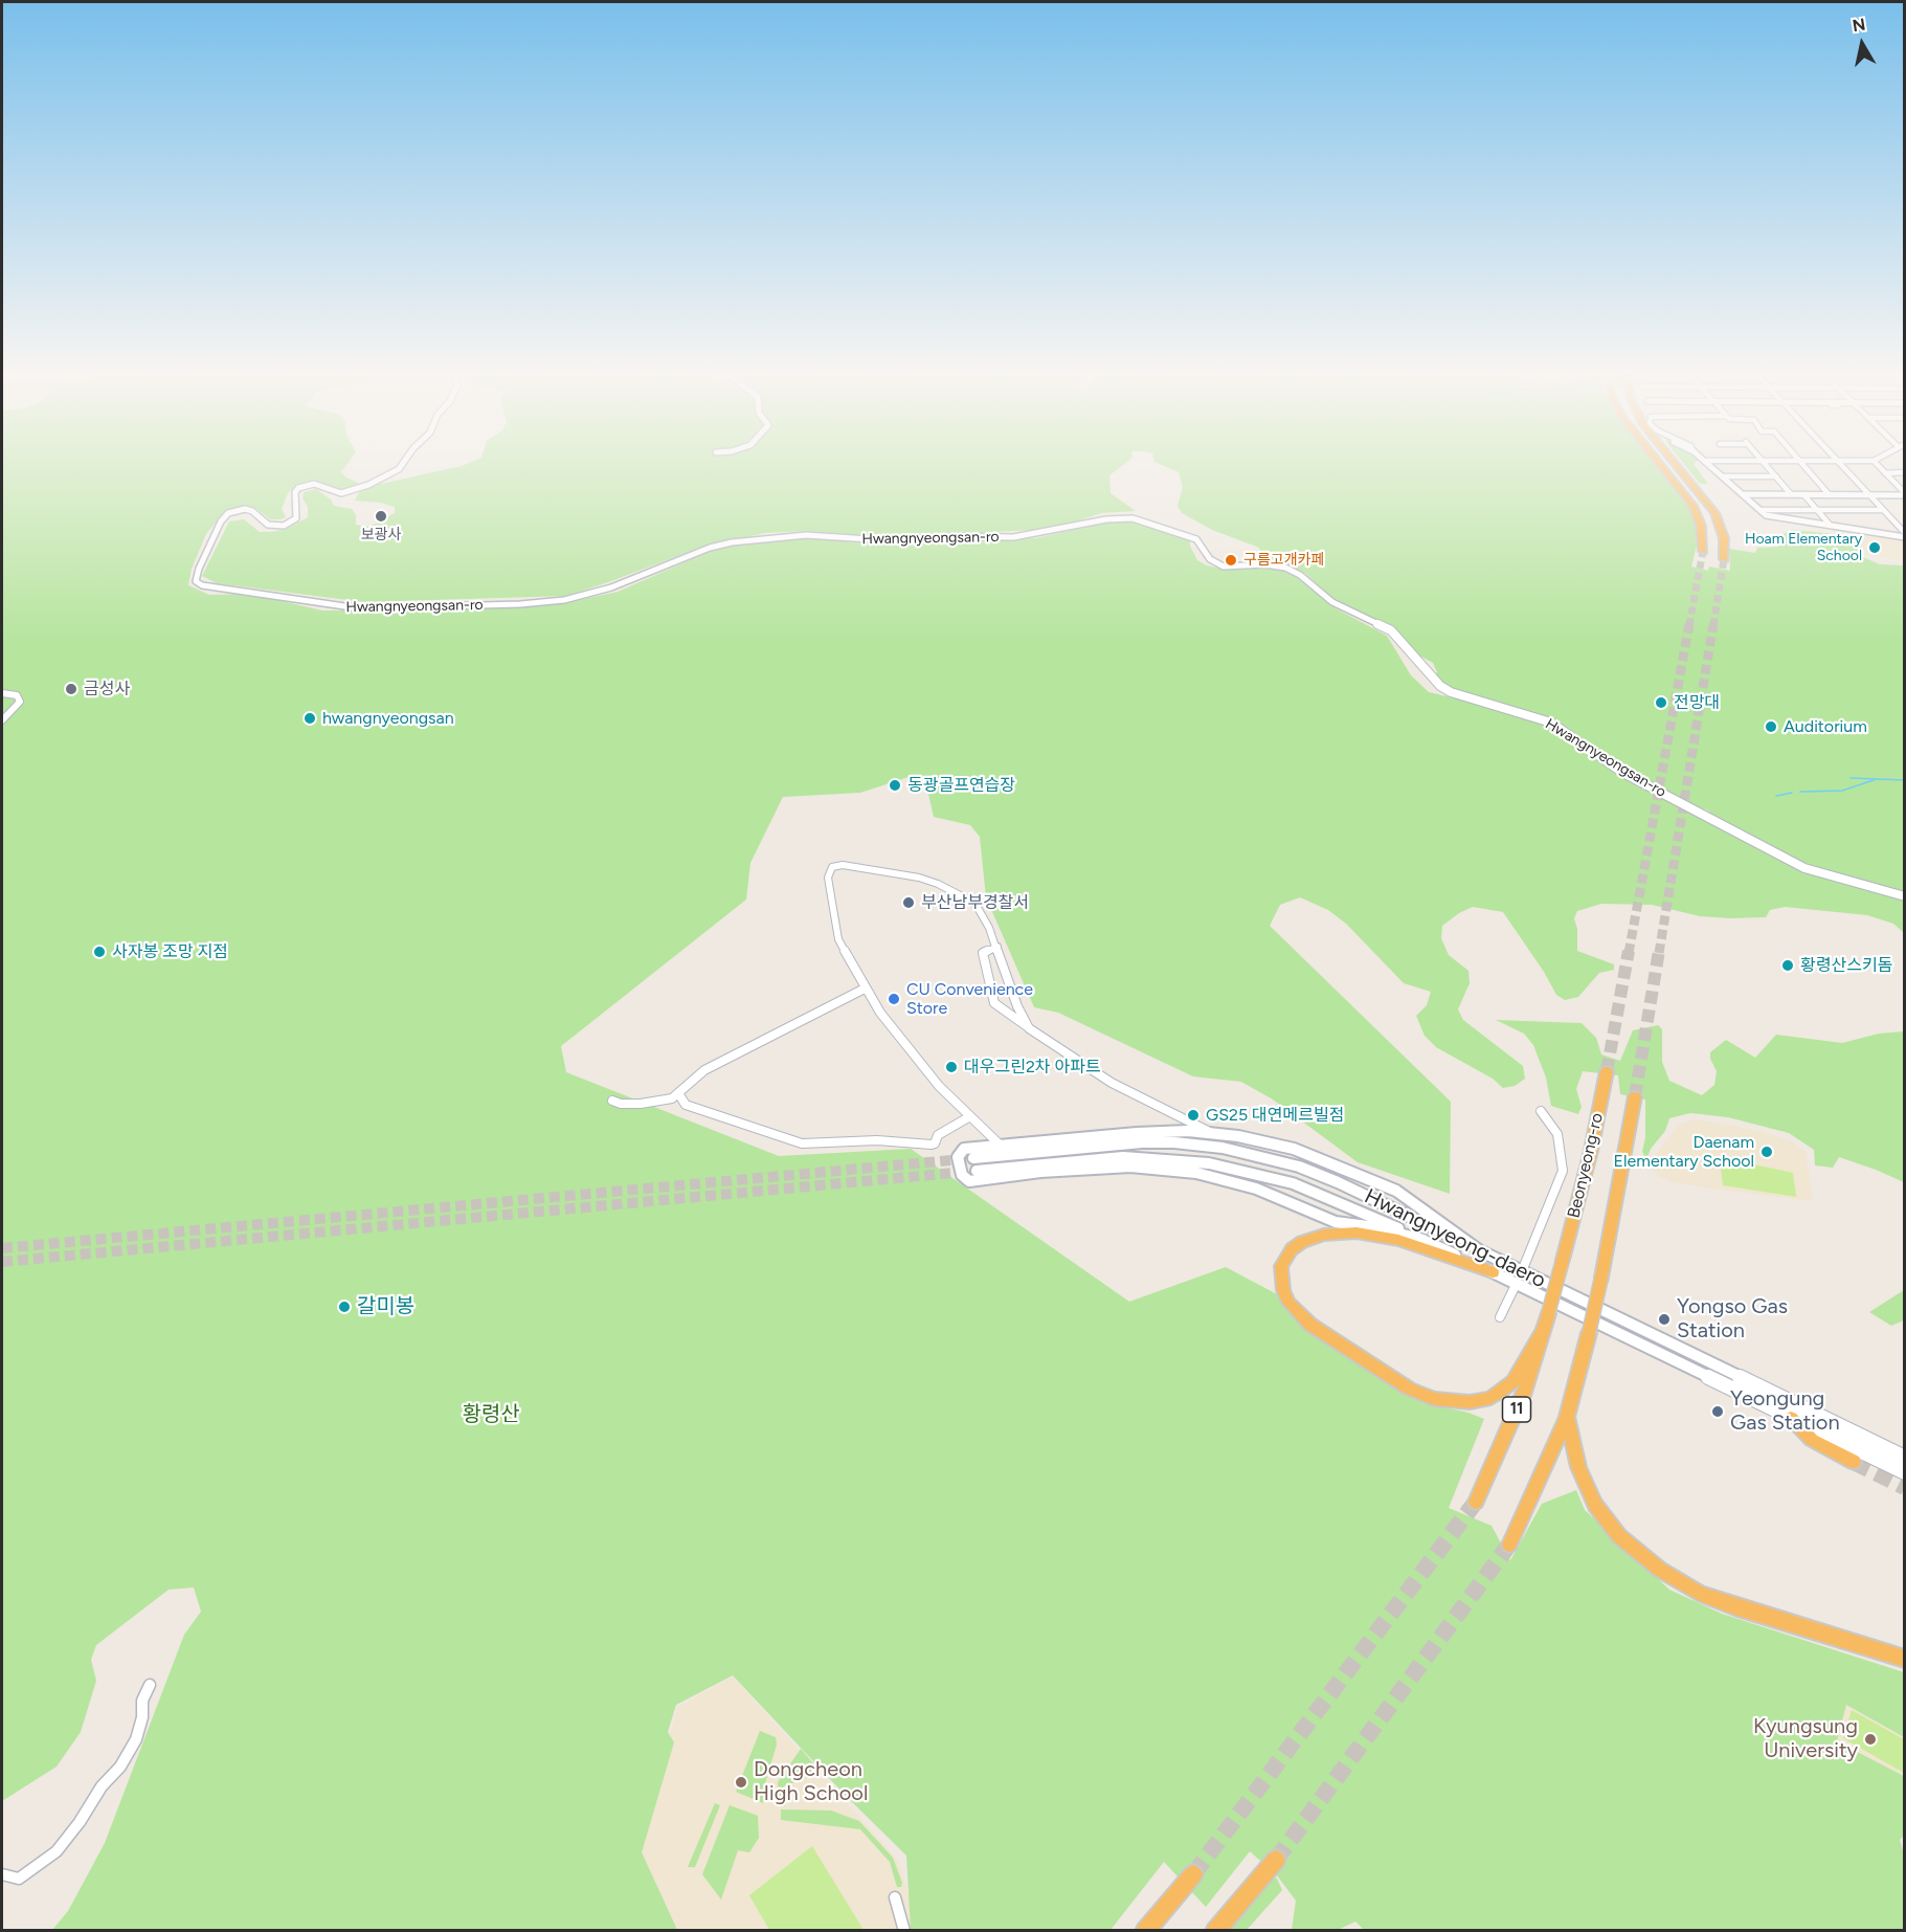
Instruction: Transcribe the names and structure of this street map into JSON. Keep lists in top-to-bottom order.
{
  "streets": {
    "highway": ["Beonyeong-ro", "11"],
    "main road": ["Hwangnyeong-daero"],
    "street": ["Hwangnyeongsan-ro"]
  },
  "crossings": [
    ["Beonyeong-ro", "11"]
  ],
  "parks": ["황령산"],
  "places": [
    "보광사",
    "Hoam Elementary School",
    "구름고개카페",
    "금성사",
    "전망대",
    "hwangnyeongsan",
    "Auditorium",
    "동광골프연습장",
    "부산남부경찰서",
    "사자봉 조망 지점",
    "황령산스키돔",
    "CU Convenience Store",
    "대우그린2차 아파트",
    "GS25 대연메르빌점",
    "Daenam Elementary School",
    "갈미봉",
    "Yongso Gas Station",
    "Yeongung Gas Station",
    "Kyungsung University",
    "Dongcheon High School"
  ],
  "north": "top"
}
